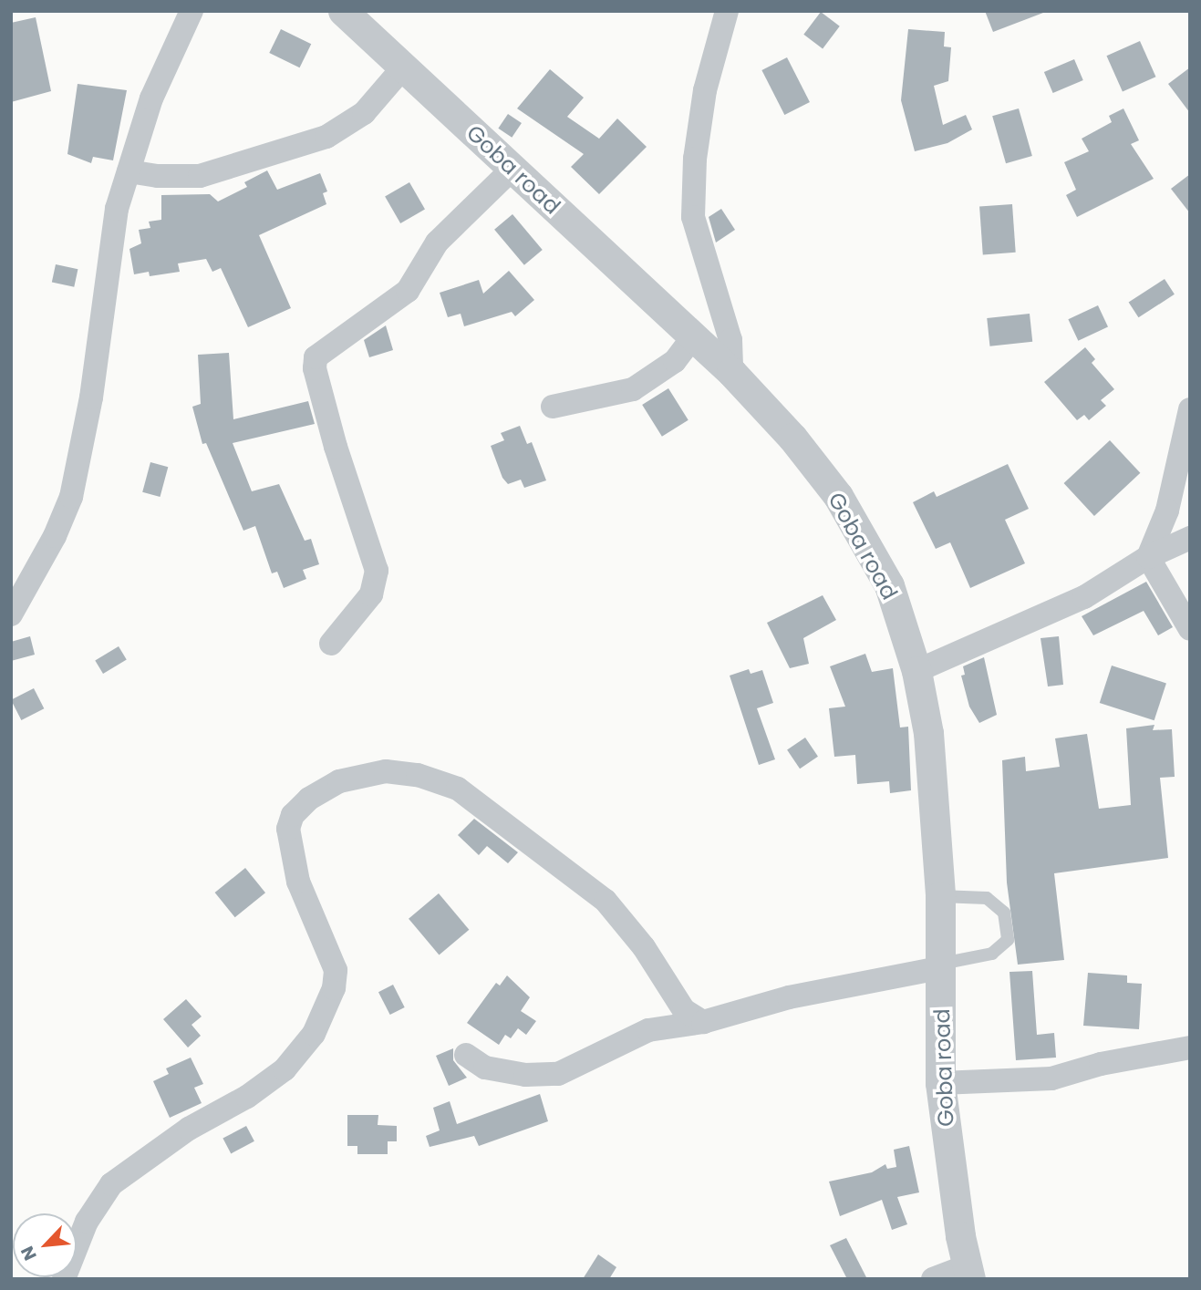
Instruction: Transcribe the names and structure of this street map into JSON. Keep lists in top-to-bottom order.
{
  "streets": {
    "street": ["Goba road"]
  },
  "north": "bottom left"
}
